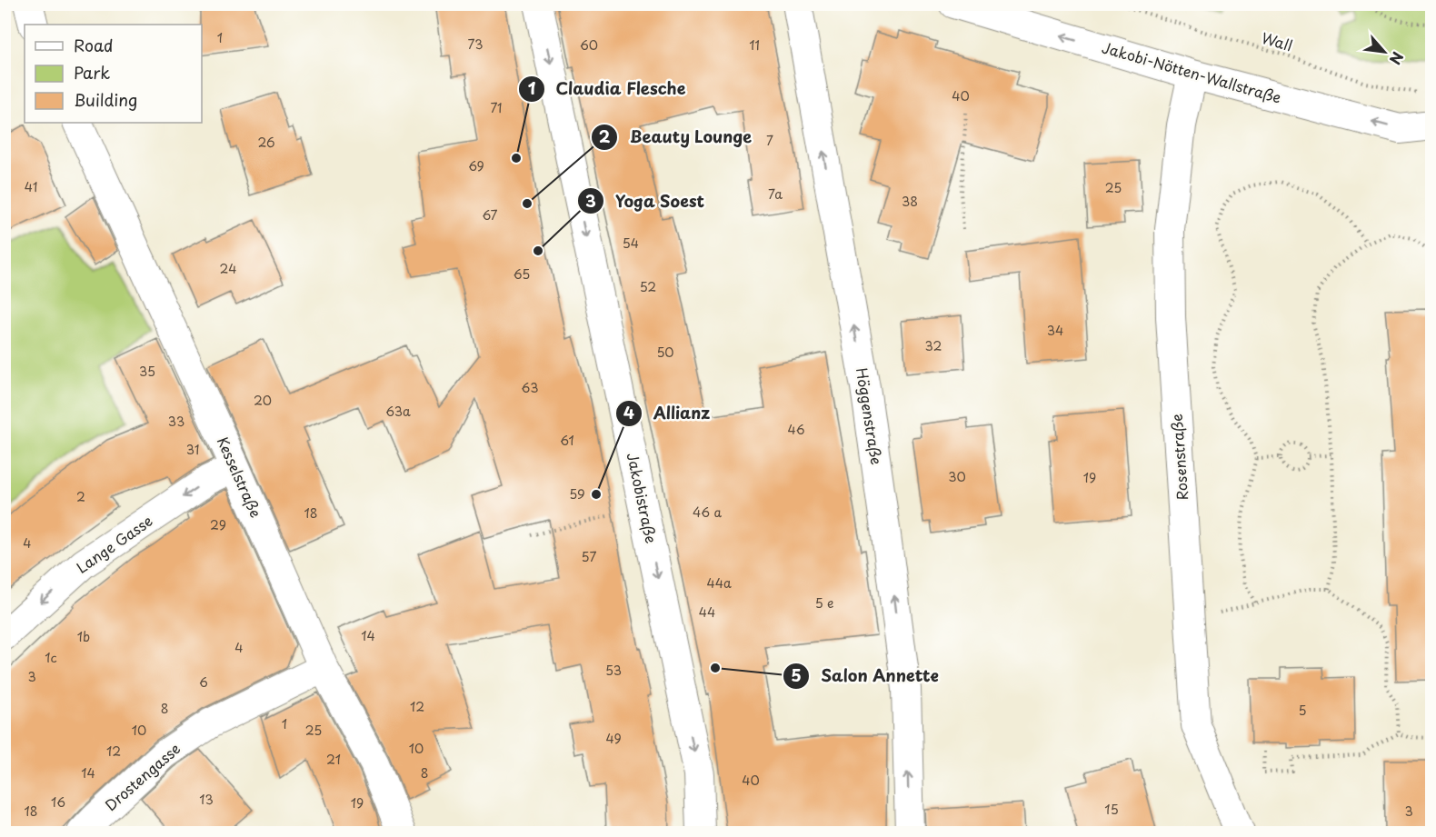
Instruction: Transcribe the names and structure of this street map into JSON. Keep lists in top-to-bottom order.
{
  "streets": {
    "street": [
      "Jakobi-Nötten-Wallstraße",
      "Höggenstraße",
      "Rosenstraße",
      "Kesselstraße",
      "Jakobistraße",
      "Lange Gasse",
      "Drostengasse"
    ],
    "path": ["Wall"]
  },
  "crossings": [
    ["Jakobi-Nötten-Wallstraße", "Rosenstraße"],
    ["Kesselstraße", "Lange Gasse"],
    ["Kesselstraße", "Drostengasse"]
  ],
  "one_way": [
    "Jakobi-Nötten-Wallstraße",
    "Höggenstraße",
    "Jakobistraße",
    "Lange Gasse"
  ],
  "places": [
    "Claudia Flesche",
    "Beauty Lounge",
    "Yoga Soest",
    "Allianz",
    "Salon Annette"
  ],
  "house_numbers": [
    "1",
    "73",
    "60",
    "11",
    "40",
    "71",
    "7",
    "26",
    "69",
    "41",
    "25",
    "7a",
    "38",
    "67",
    "54",
    "24",
    "65",
    "52",
    "34",
    "32",
    "50",
    "35",
    "63",
    "20",
    "63a",
    "33",
    "46",
    "61",
    "31",
    "30",
    "19",
    "59",
    "2",
    "46 a",
    "18",
    "29",
    "4",
    "57",
    "44a",
    "5 e",
    "44",
    "14",
    "1b",
    "4",
    "1c",
    "53",
    "3",
    "6",
    "12",
    "8",
    "5",
    "1",
    "10",
    "25",
    "49",
    "10",
    "12",
    "21",
    "14",
    "8",
    "40",
    "13",
    "16",
    "19",
    "15",
    "18",
    "3"
  ],
  "legend": ["Road", "Park", "Building"],
  "north": "bottom right"
}
